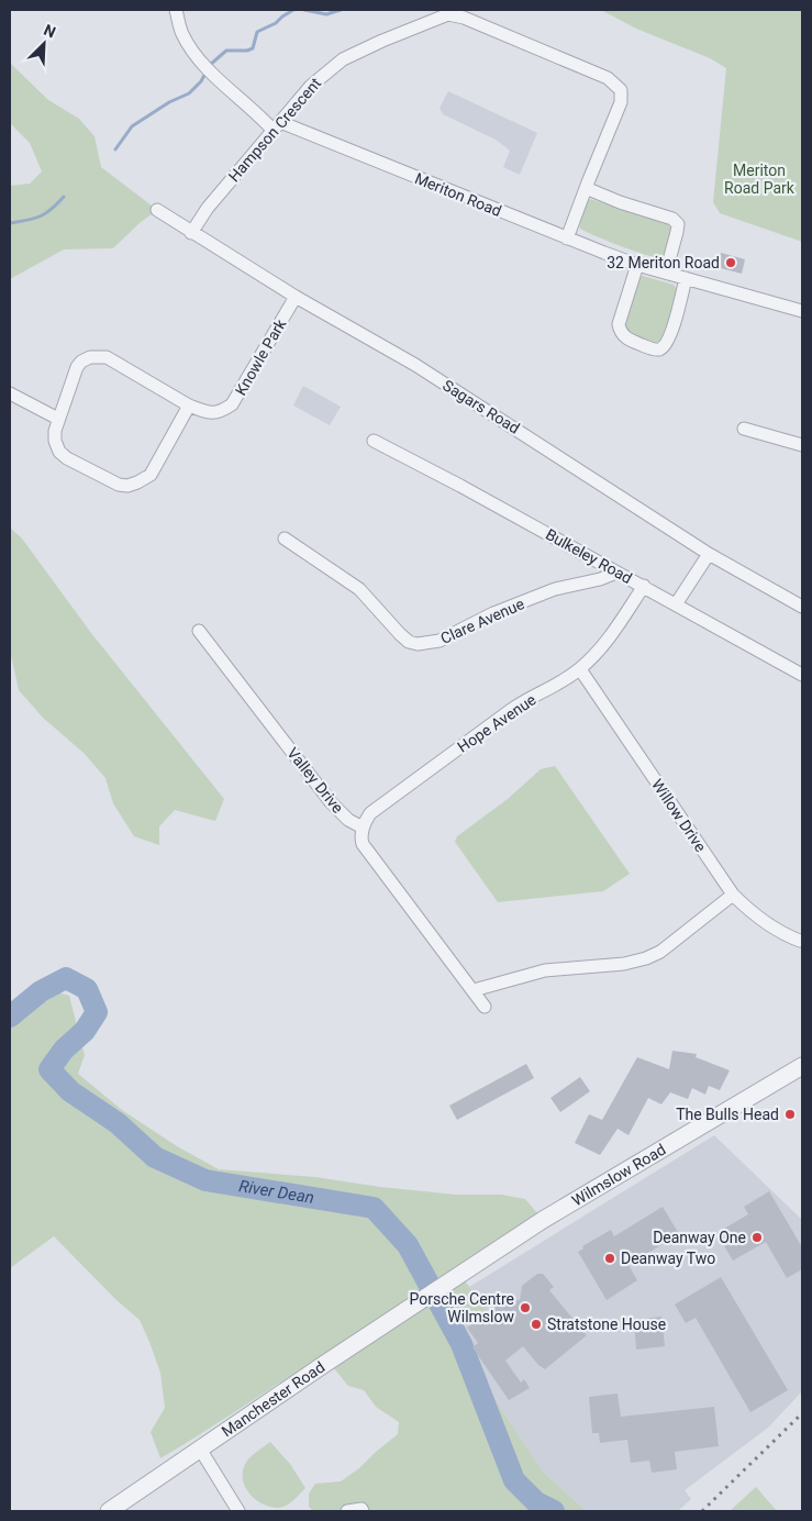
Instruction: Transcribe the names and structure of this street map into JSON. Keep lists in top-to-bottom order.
{
  "streets": {
    "street": [
      "Hampson Crescent",
      "Meriton Road",
      "Knowle Park",
      "Sagars Road",
      "Bulkeley Road",
      "Clare Avenue",
      "Hope Avenue",
      "Valley Drive",
      "Willow Drive",
      "Wilmslow Road",
      "Manchester Road"
    ]
  },
  "crossings": [
    ["Hampson Crescent", "Meriton Road"],
    ["Hampson Crescent", "Sagars Road"],
    ["Knowle Park", "Sagars Road"],
    ["Bulkeley Road", "Clare Avenue"],
    ["Bulkeley Road", "Hope Avenue"],
    ["Hope Avenue", "Valley Drive"],
    ["Hope Avenue", "Willow Drive"],
    ["Wilmslow Road", "Manchester Road"]
  ],
  "water": ["River Dean"],
  "parks": ["Meriton Road Park"],
  "places": [
    "32 Meriton Road",
    "The Bulls Head",
    "Deanway One",
    "Deanway Two",
    "Porsche Centre Wilmslow",
    "Stratstone House"
  ],
  "north": "top right"
}
